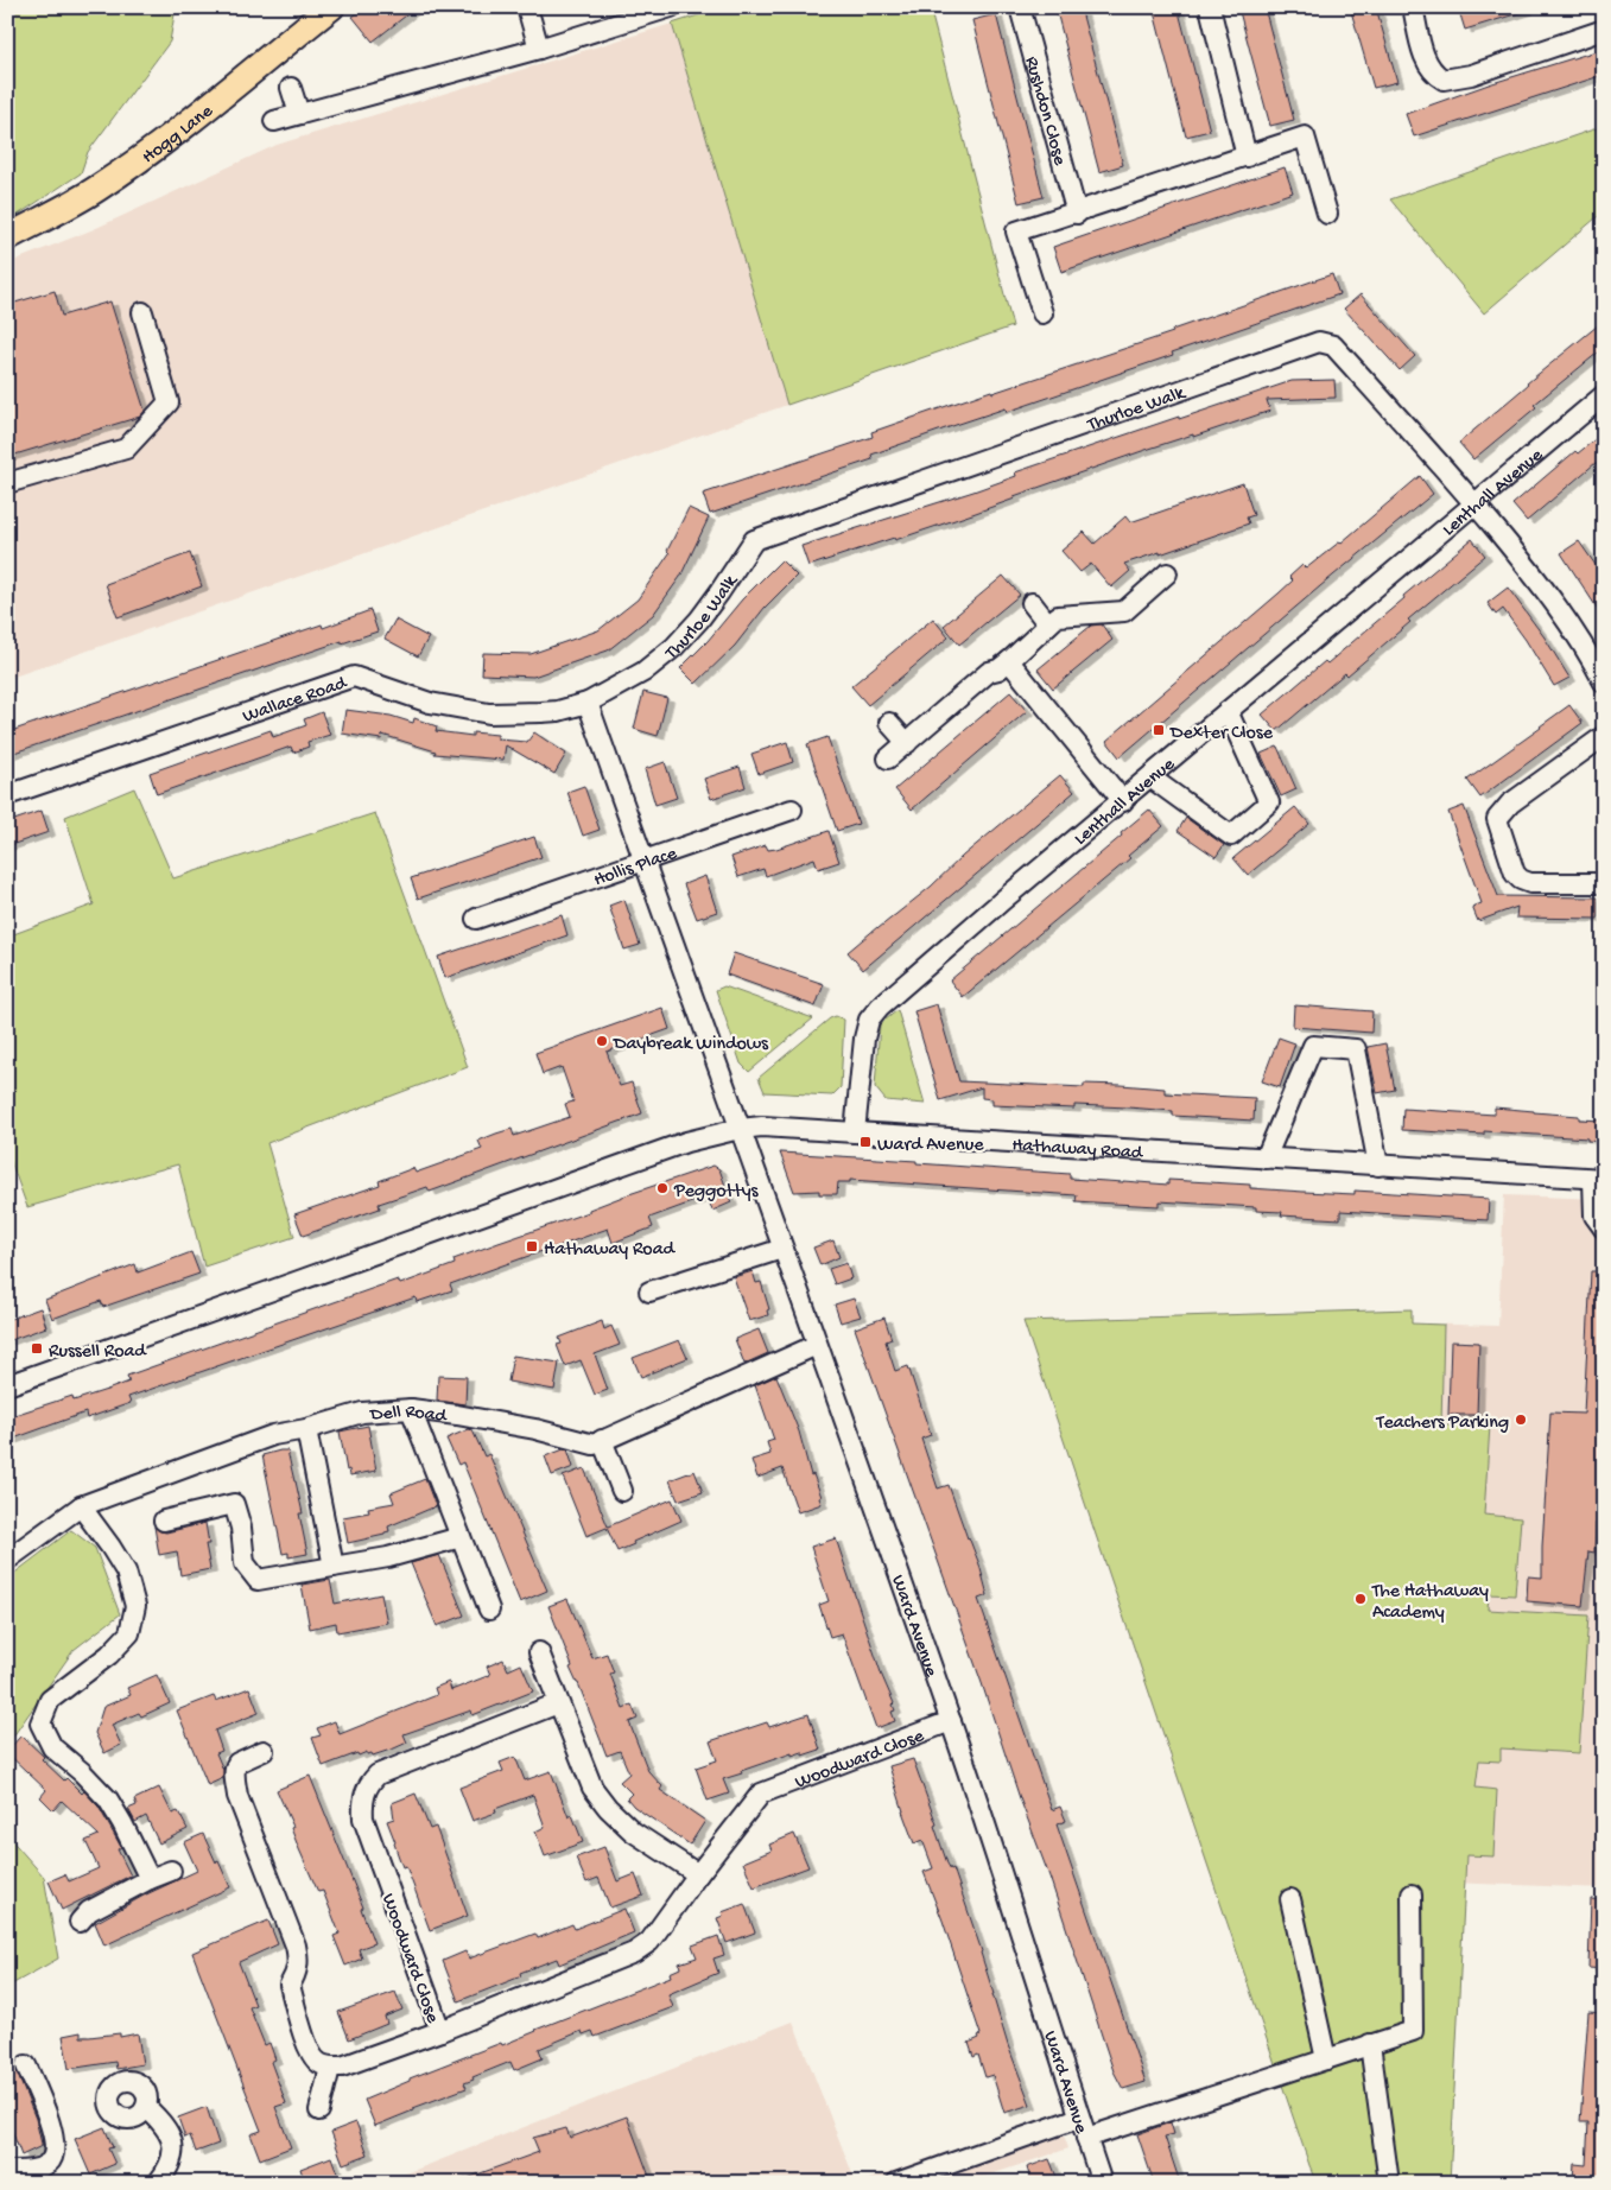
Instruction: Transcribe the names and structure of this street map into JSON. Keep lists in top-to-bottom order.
{
  "streets": {
    "main road": ["Hogg Lane"],
    "street": [
      "Rushdon Close",
      "Thurloe Walk",
      "Lenthall Avenue",
      "Wallace Road",
      "Hollis Place",
      "Hathaway Road",
      "Dell Road",
      "Ward Avenue",
      "Woodward Close"
    ]
  },
  "crossings": [
    ["Thurloe Walk", "Lenthall Avenue"],
    ["Thurloe Walk", "Wallace Road"],
    ["Thurloe Walk", "Ward Avenue"],
    ["Lenthall Avenue", "Hathaway Road"],
    ["Wallace Road", "Ward Avenue"],
    ["Hollis Place", "Ward Avenue"],
    ["Hathaway Road", "Ward Avenue"],
    ["Dell Road", "Ward Avenue"],
    ["Ward Avenue", "Woodward Close"]
  ],
  "places": {
    "transit": [
      "Dexter Close",
      "Ward Avenue",
      "Hathaway Road",
      "Russell Road"
    ],
    "other": [
      "Daybreak Windows",
      "Peggottys",
      "Teachers Parking",
      "The Hathaway Academy"
    ]
  }
}
